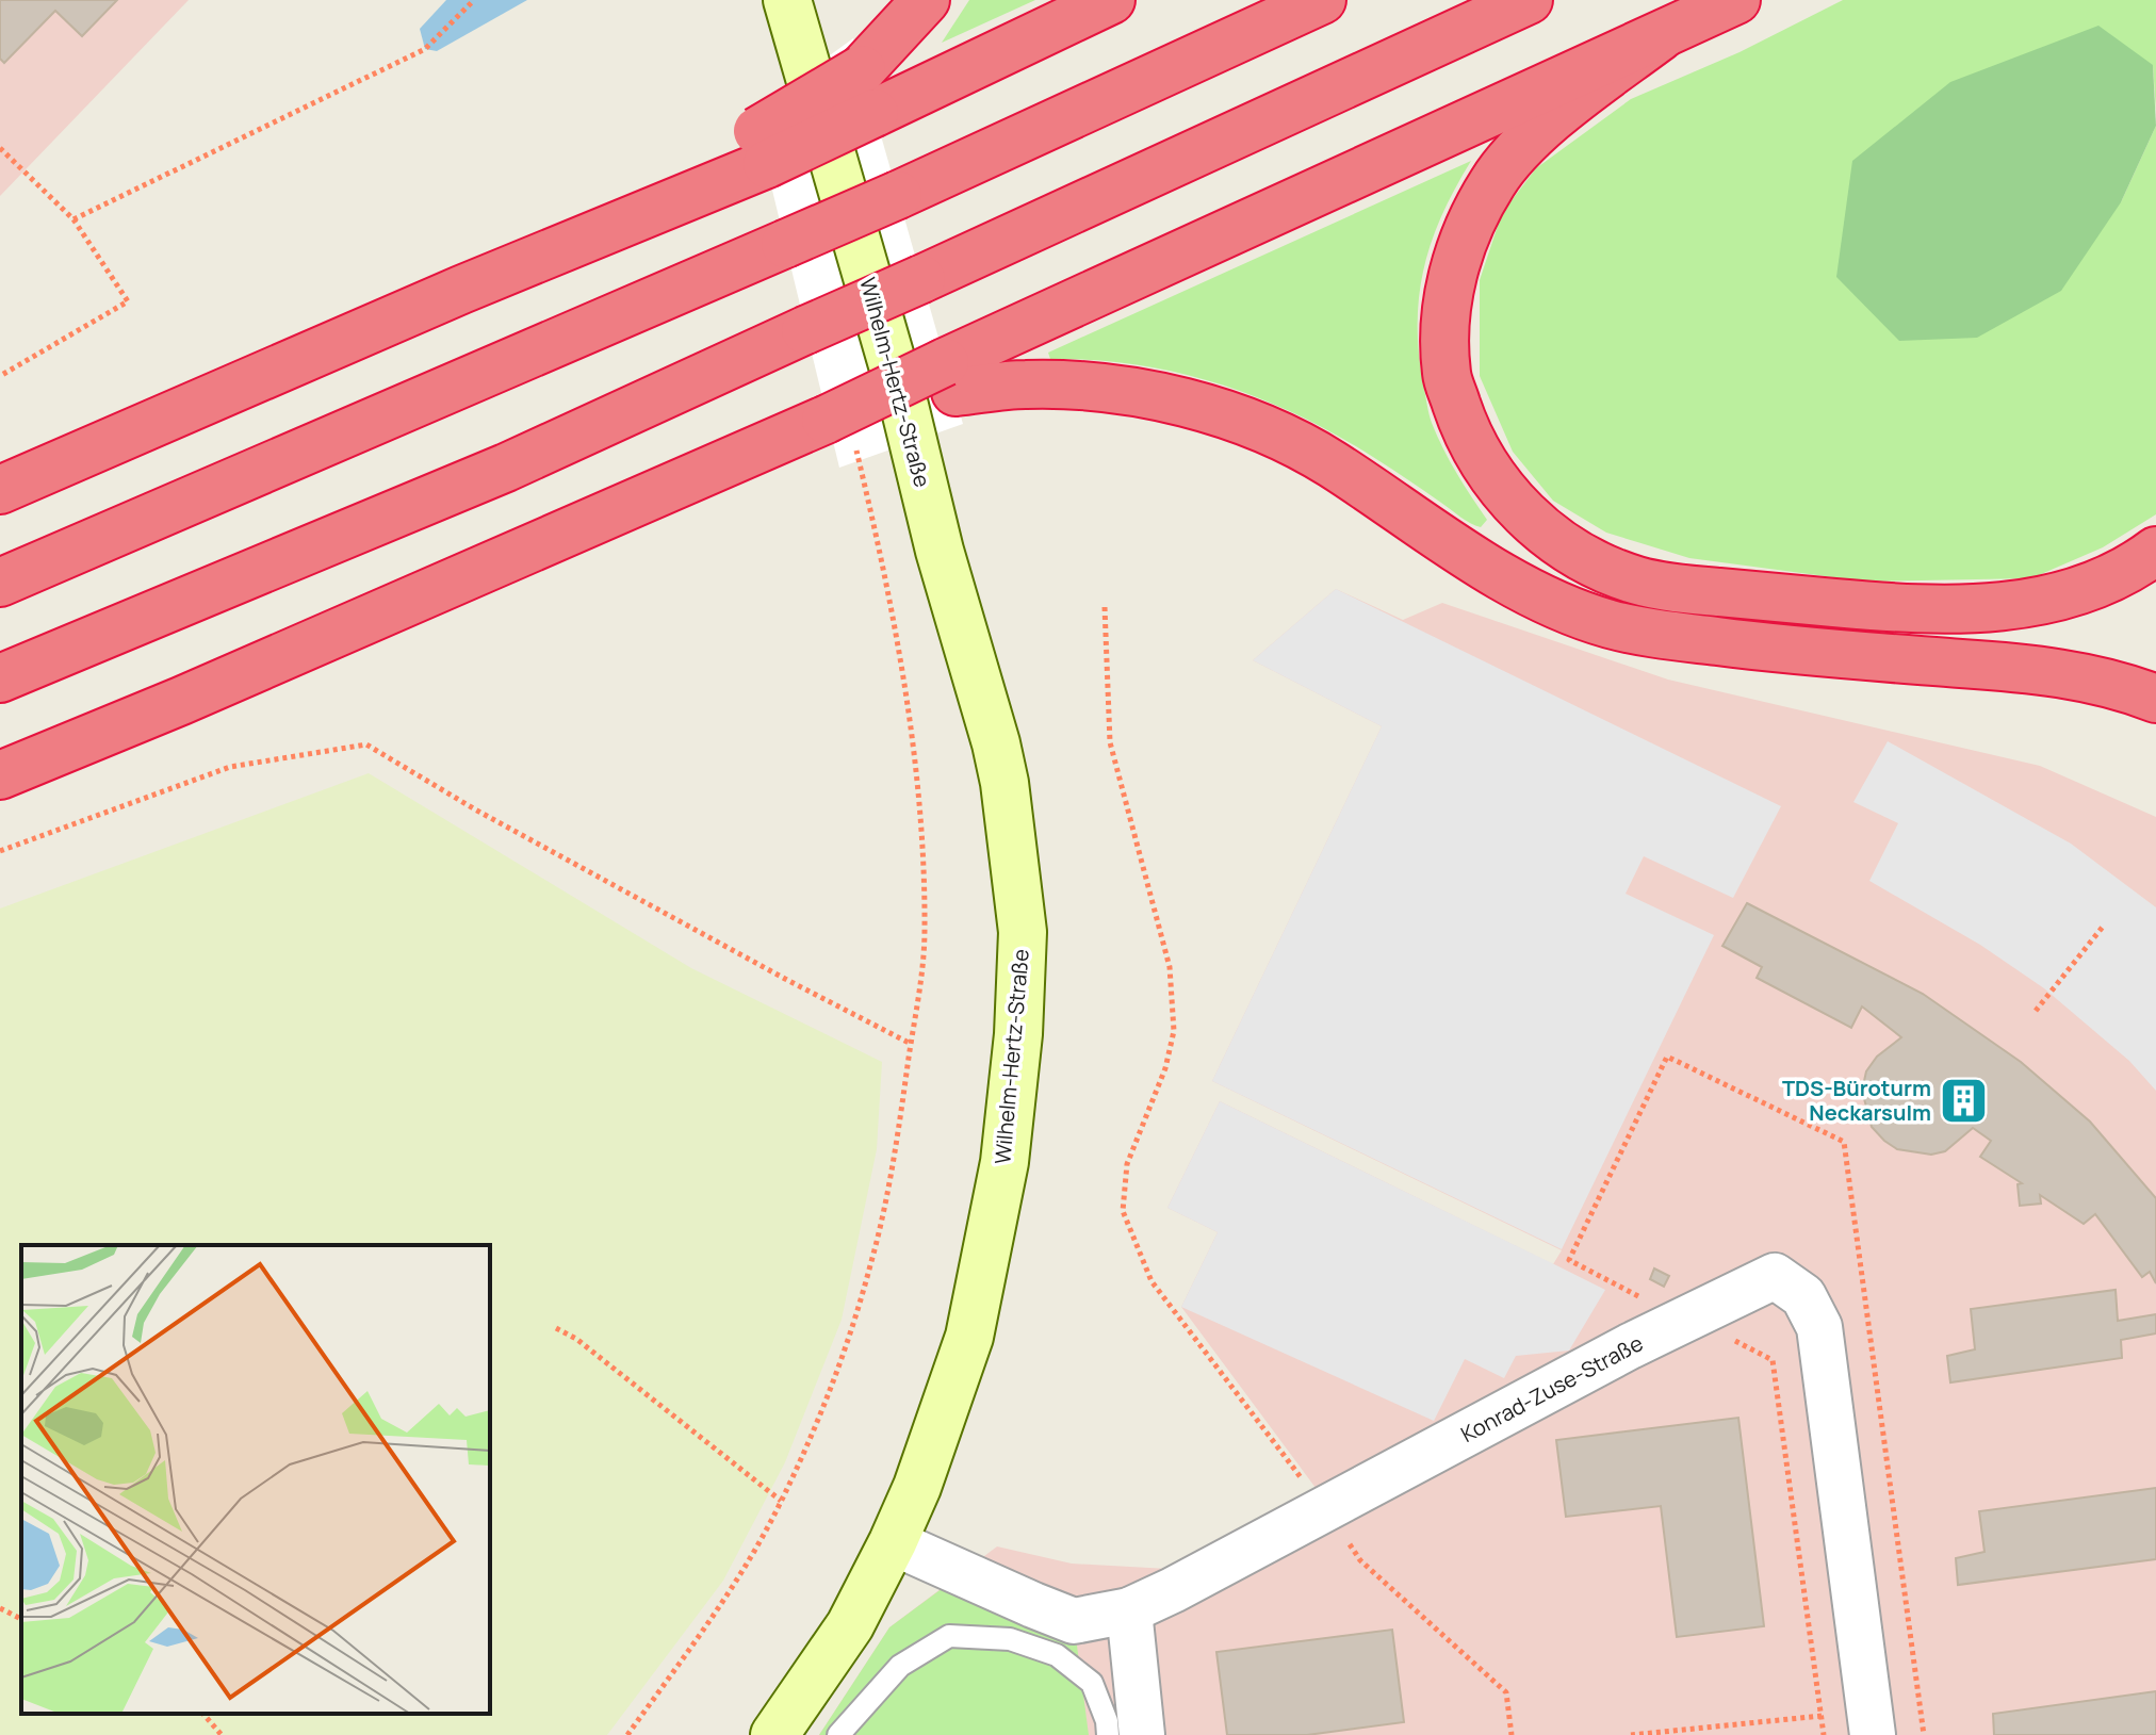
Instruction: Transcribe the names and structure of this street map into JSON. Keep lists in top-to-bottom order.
{
  "streets": {
    "main road": ["Wilhelm-Hertz-Straße"],
    "street": ["Konrad-Zuse-Straße"]
  },
  "crossings": [
    ["Wilhelm-Hertz-Straße", "Konrad-Zuse-Straße"]
  ],
  "places": {
    "building": ["TDS-Büroturm Neckarsulm"]
  }
}
